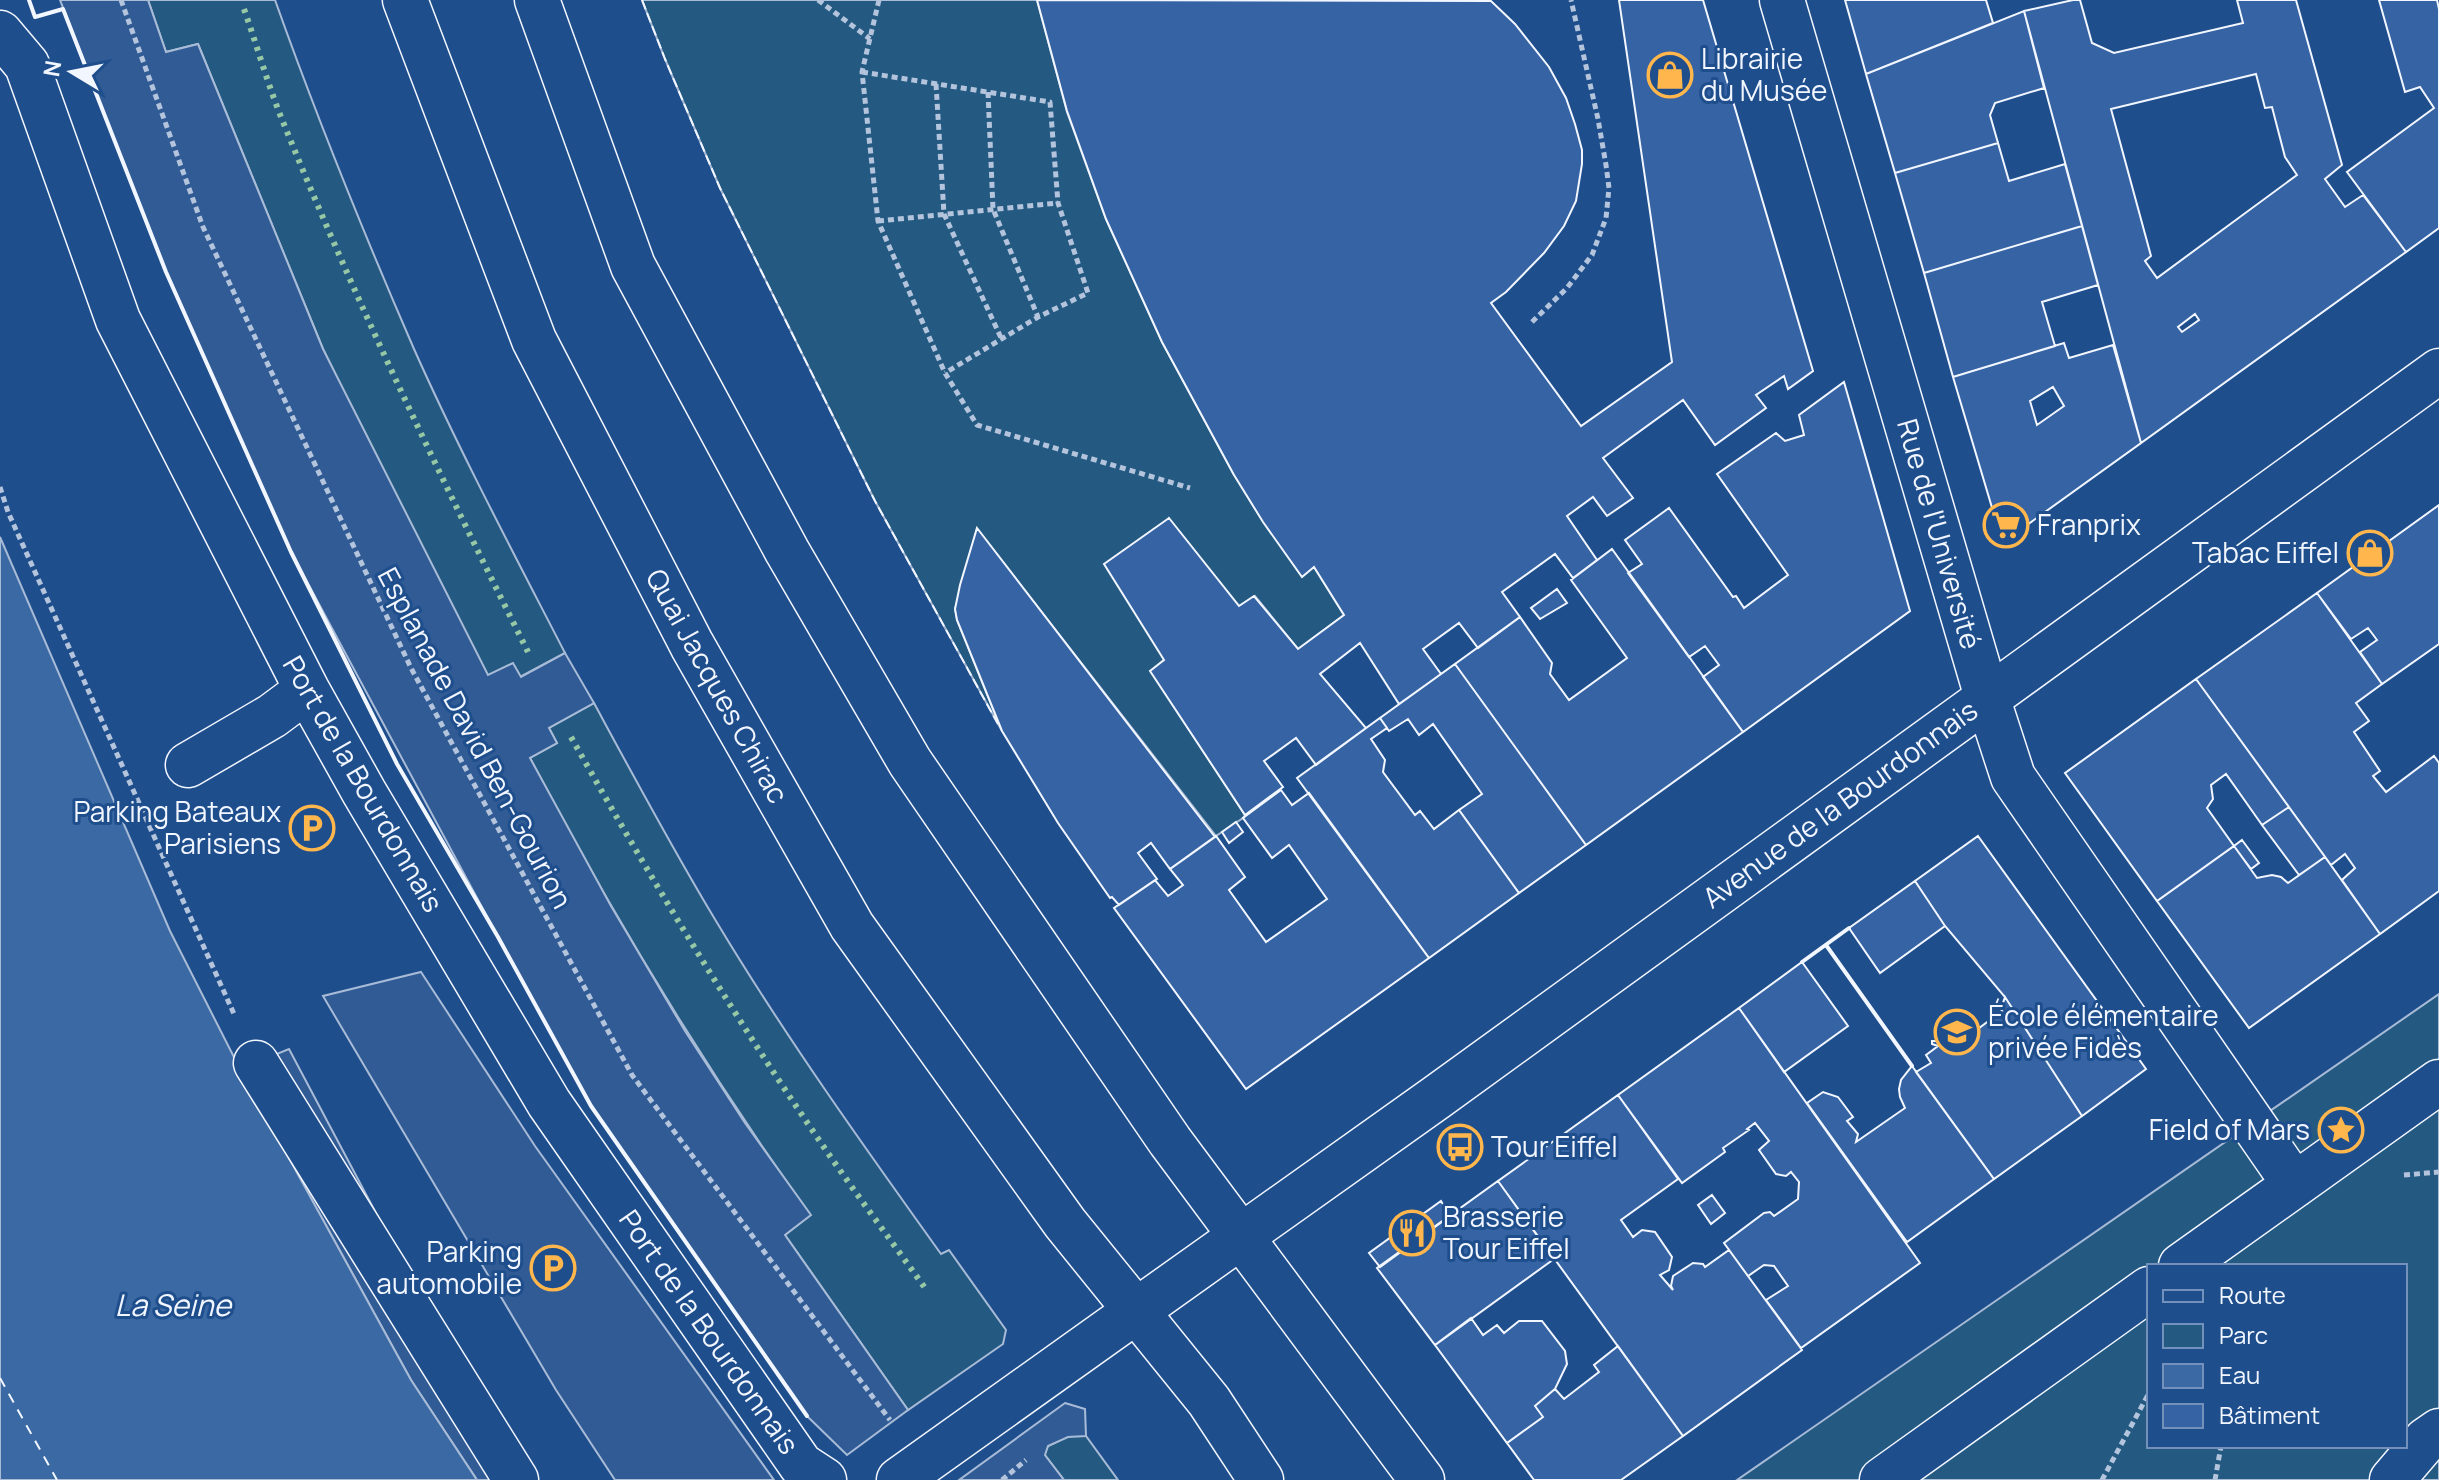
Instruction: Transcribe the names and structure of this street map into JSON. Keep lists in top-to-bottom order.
{
  "streets": {
    "main road": [
      "Rue de l'Université",
      "Quai Jacques Chirac",
      "Port de la Bourdonnais",
      "Avenue de la Bourdonnais"
    ],
    "path": ["Esplanade David Ben-Gourion"]
  },
  "crossings": [
    ["Rue de l'Université", "Avenue de la Bourdonnais"]
  ],
  "water": ["La Seine"],
  "places": {
    "shop": ["Librairie du Musée", "Tabac Eiffel"],
    "supermarket": ["Franprix"],
    "parking": ["Parking Bateaux Parisiens", "Parking automobile"],
    "school or university": ["École élémentaire privée Fidès"],
    "place": ["Field of Mars"],
    "bus stop": ["Tour Eiffel"],
    "restaurant": ["Brasserie Tour Eiffel"]
  },
  "legend": [
    "Route",
    "Parc",
    "Eau",
    "Bâtiment"
  ],
  "north": "left"
}
